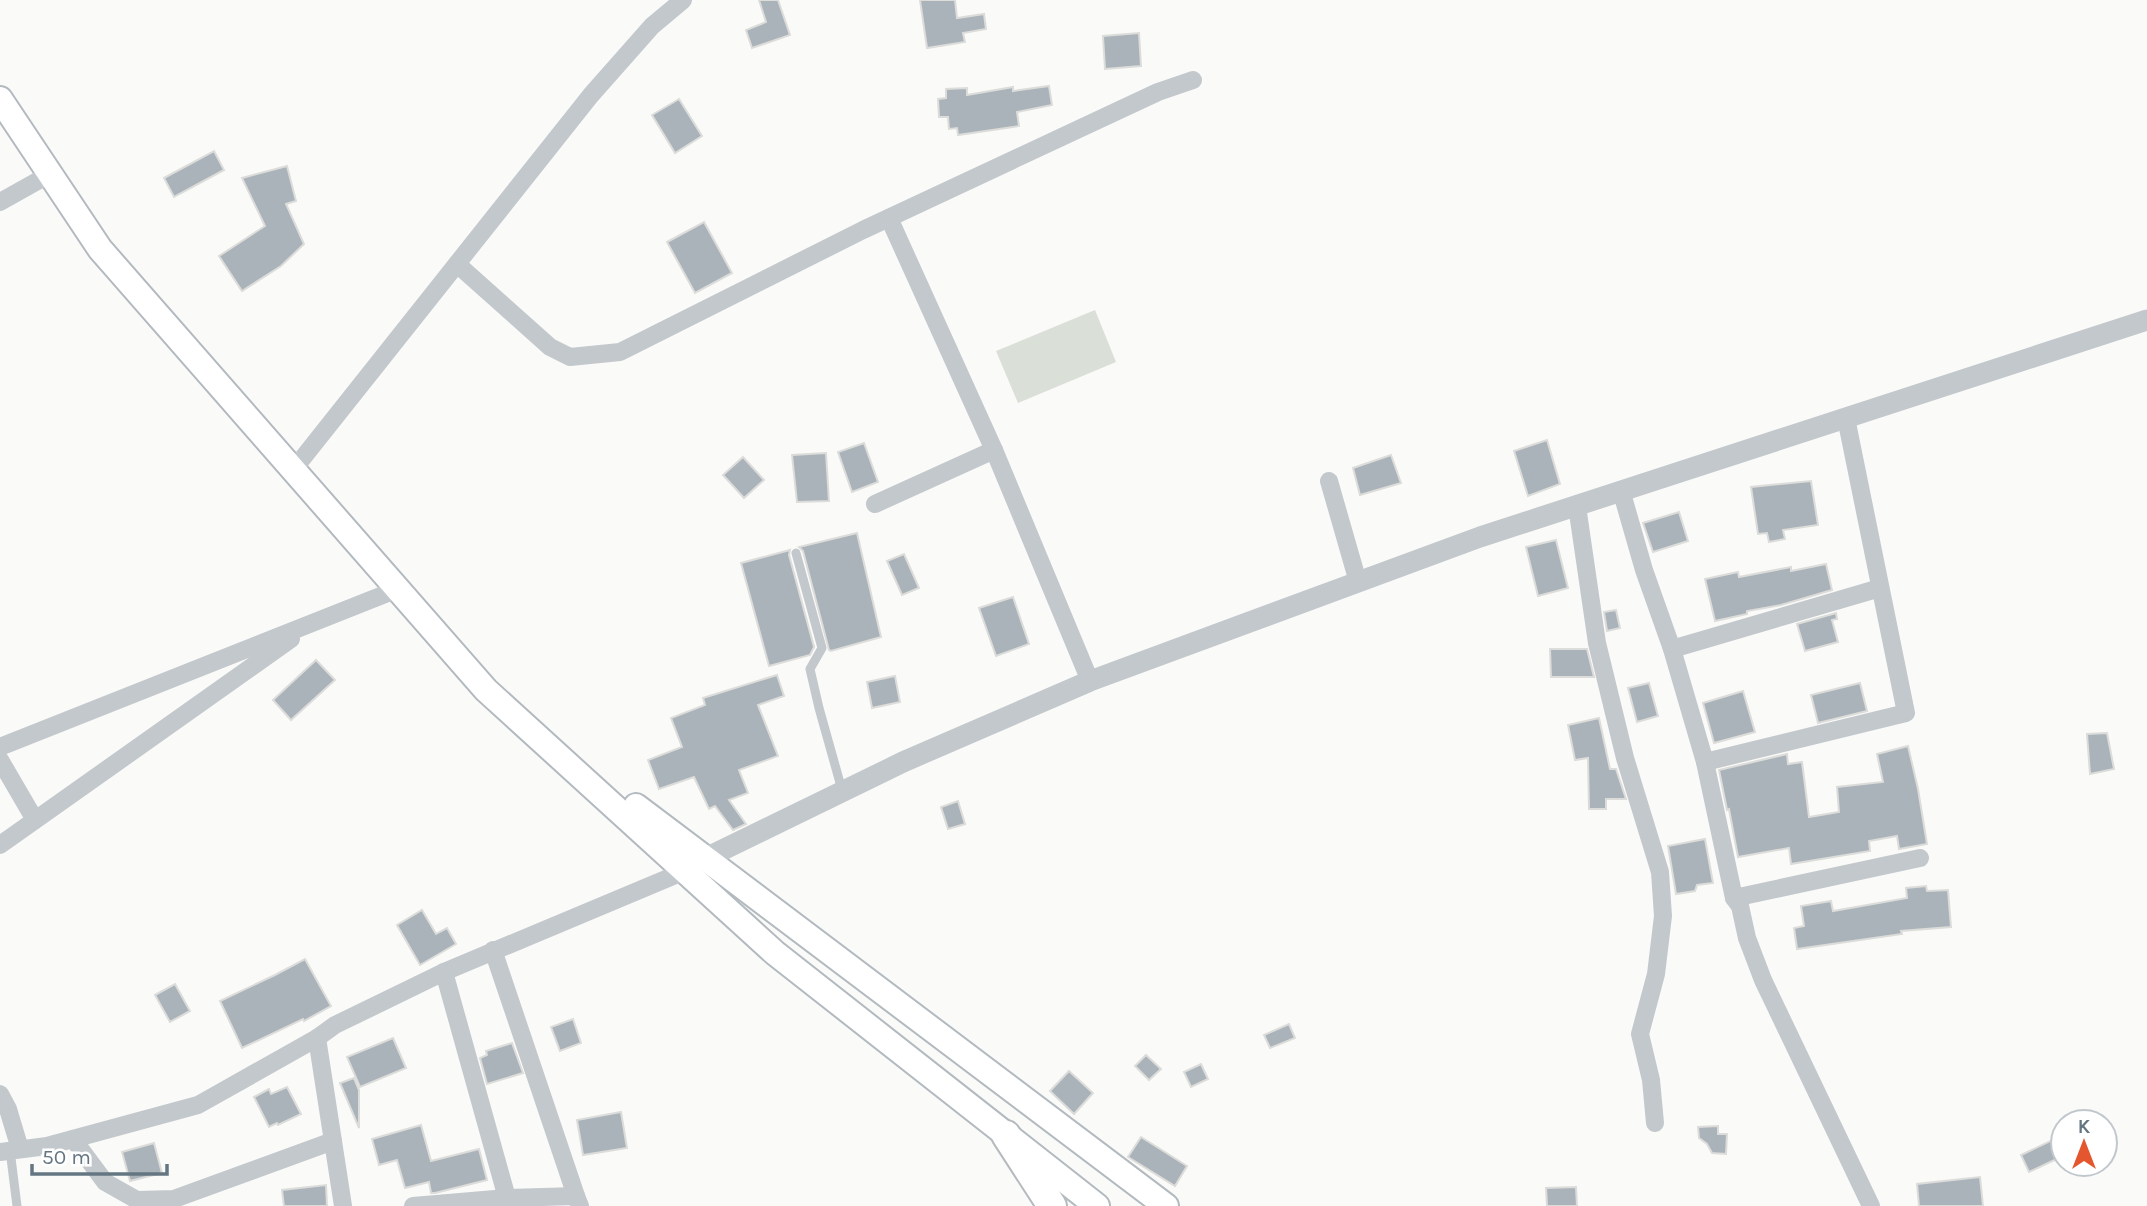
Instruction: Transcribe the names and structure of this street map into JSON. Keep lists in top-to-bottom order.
{
  "scale_bar": "50 m",
  "north": "top"
}
